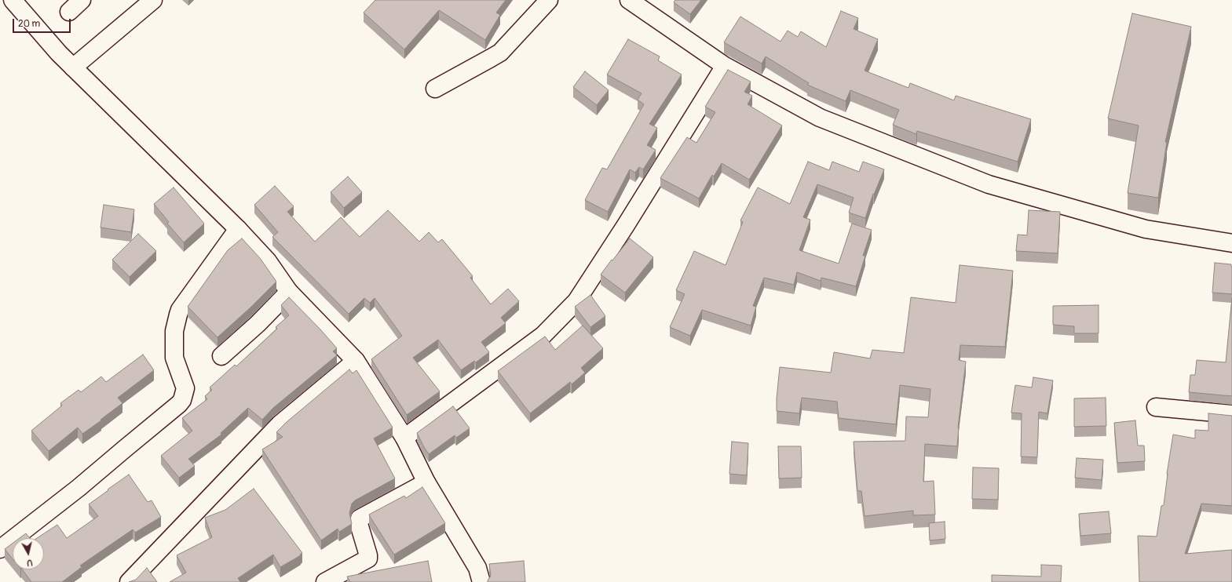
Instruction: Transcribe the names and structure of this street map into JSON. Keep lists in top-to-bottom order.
{
  "scale_bar": "20 m",
  "north": "bottom"
}
